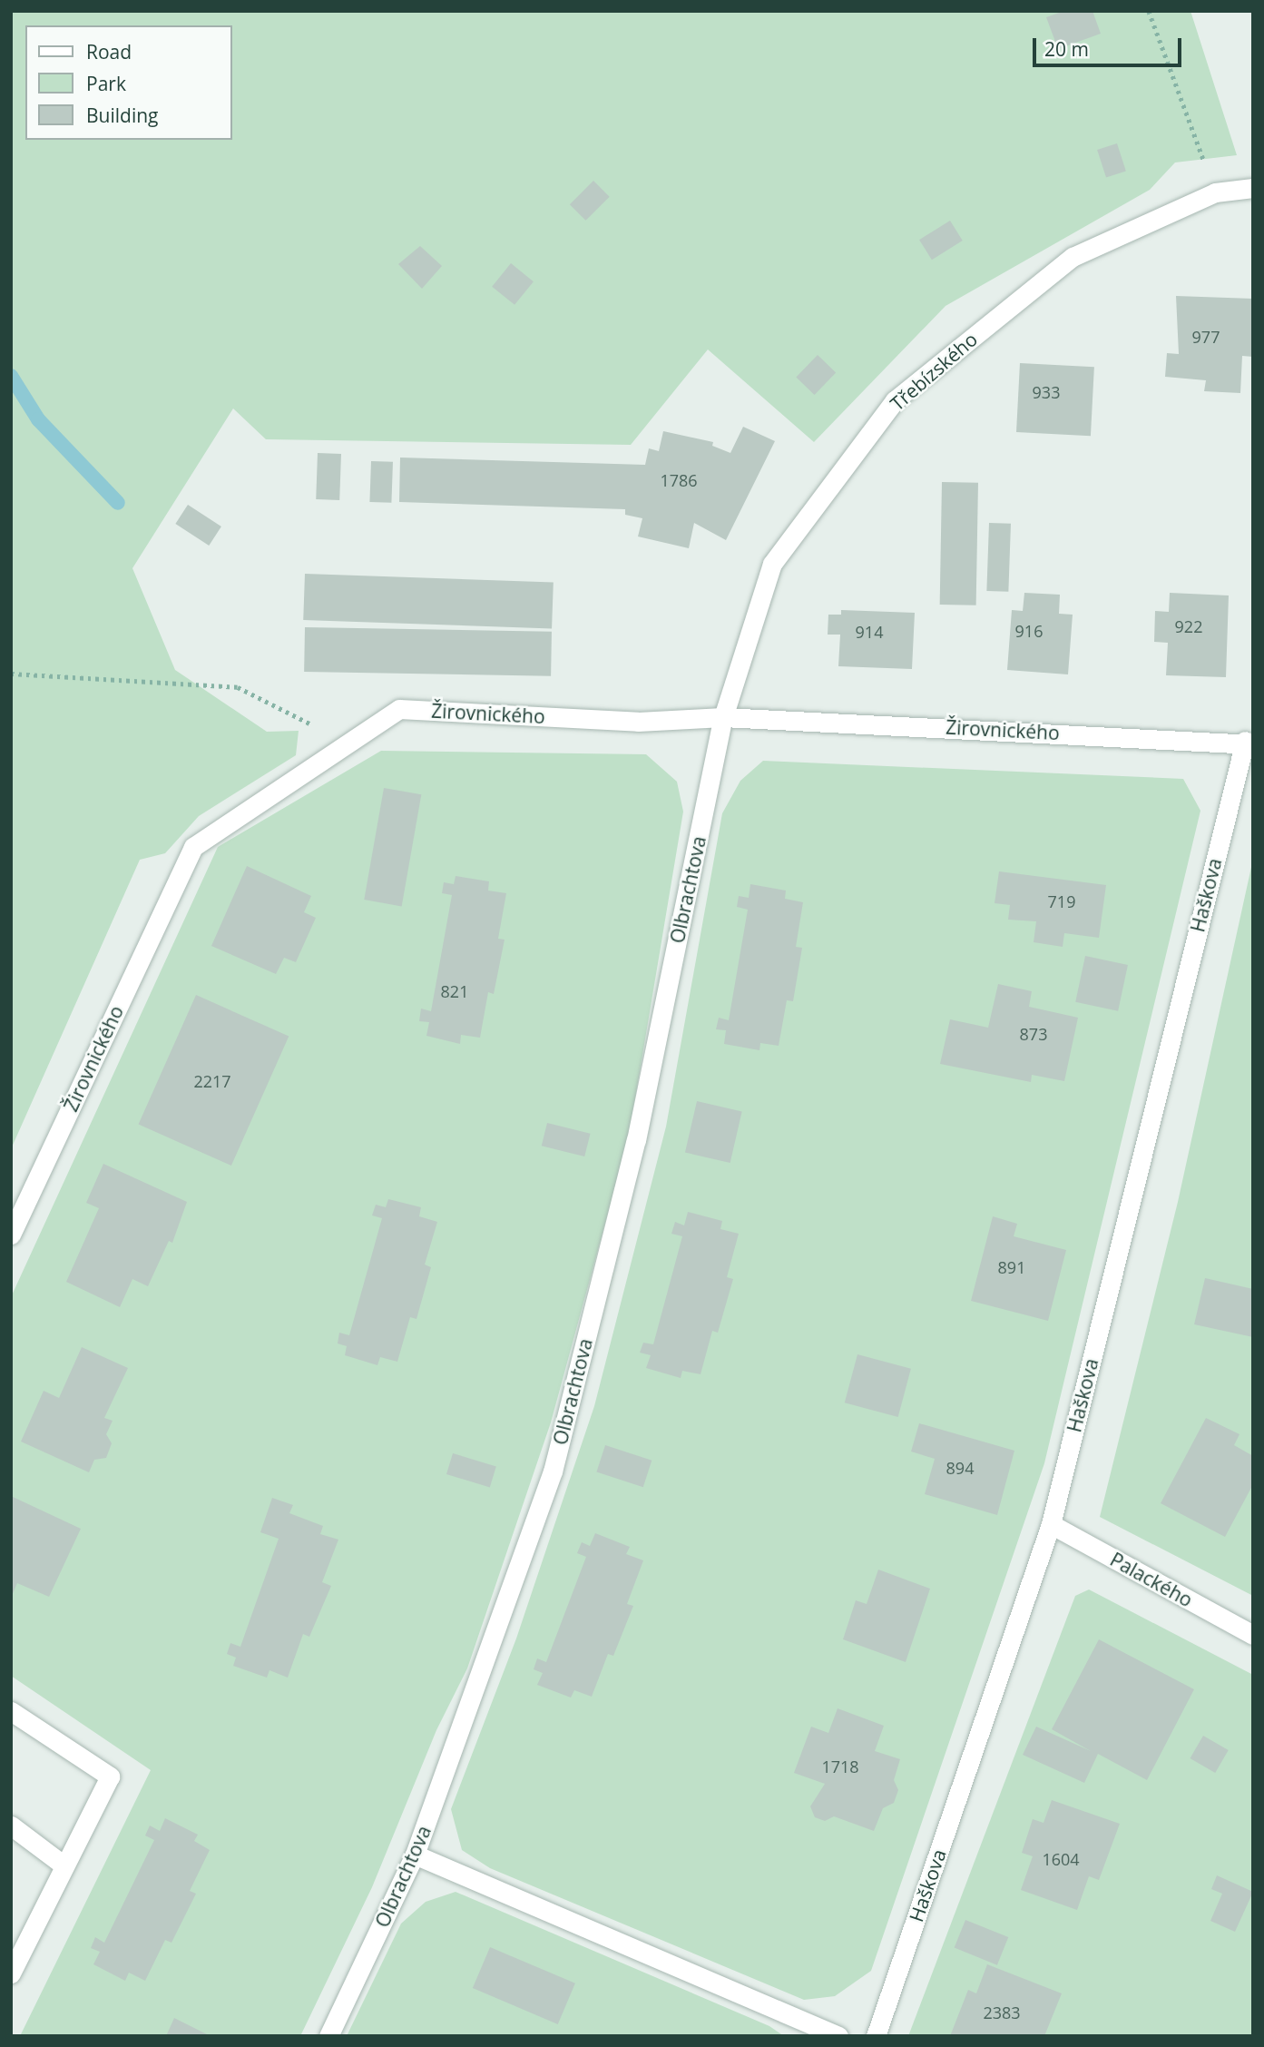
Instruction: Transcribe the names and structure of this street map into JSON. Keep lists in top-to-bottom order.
{
  "streets": {
    "street": [
      "Třebízského",
      "Žirovnického",
      "Olbrachtova",
      "Haškova",
      "Palackého"
    ]
  },
  "crossings": [
    ["Třebízského", "Žirovnického"],
    ["Třebízského", "Olbrachtova"],
    ["Žirovnického", "Olbrachtova"],
    ["Žirovnického", "Haškova"],
    ["Haškova", "Palackého"]
  ],
  "house_numbers": [
    "977",
    "933",
    "1786",
    "922",
    "916",
    "914",
    "719",
    "821",
    "873",
    "2217",
    "891",
    "894",
    "1718",
    "1604",
    "2383"
  ],
  "legend": ["Road", "Park", "Building"],
  "scale_bar": "20 m"
}
